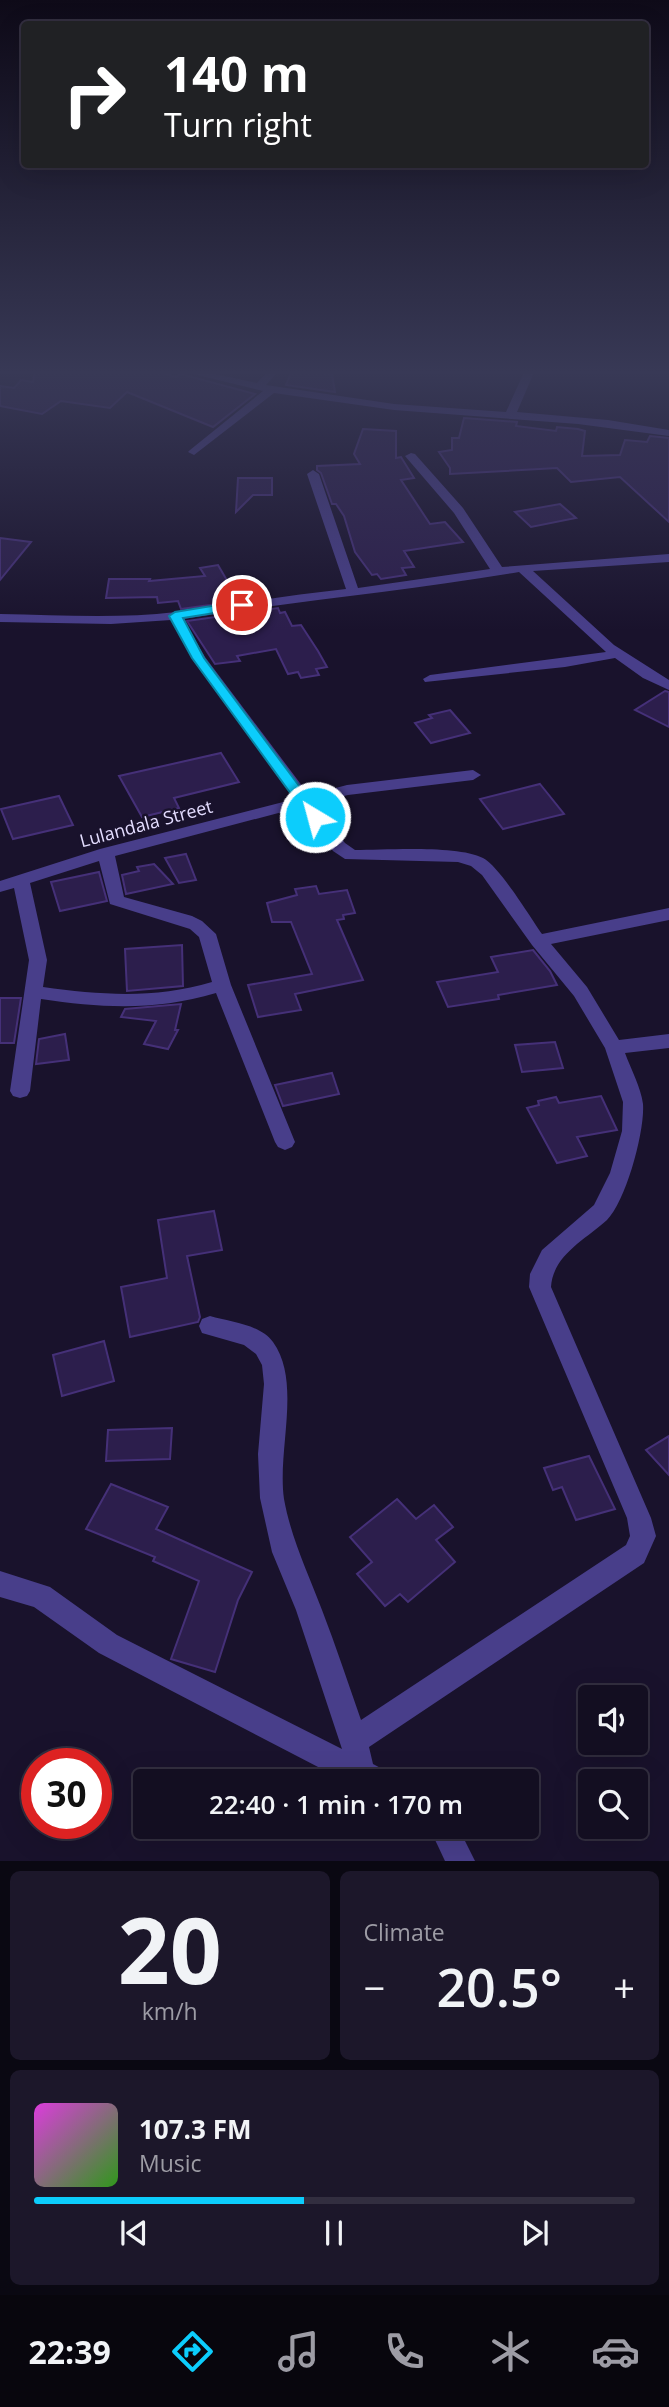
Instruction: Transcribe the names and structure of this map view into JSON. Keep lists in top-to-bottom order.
{
  "streets": {
    "street": ["Lulandala Street"]
  },
  "page": {
    "turn": ["140 m", "Turn right"],
    "limit": "30",
    "trip": "22:40 · 1 min · 170 m",
    "tile": [
      ["20", "km/h"],
      "Climate"
    ],
    "heat": ["−", "20.5°", "+"],
    "song": ["107.3 FM", "Music"],
    "tabs": "22:39"
  }
}
